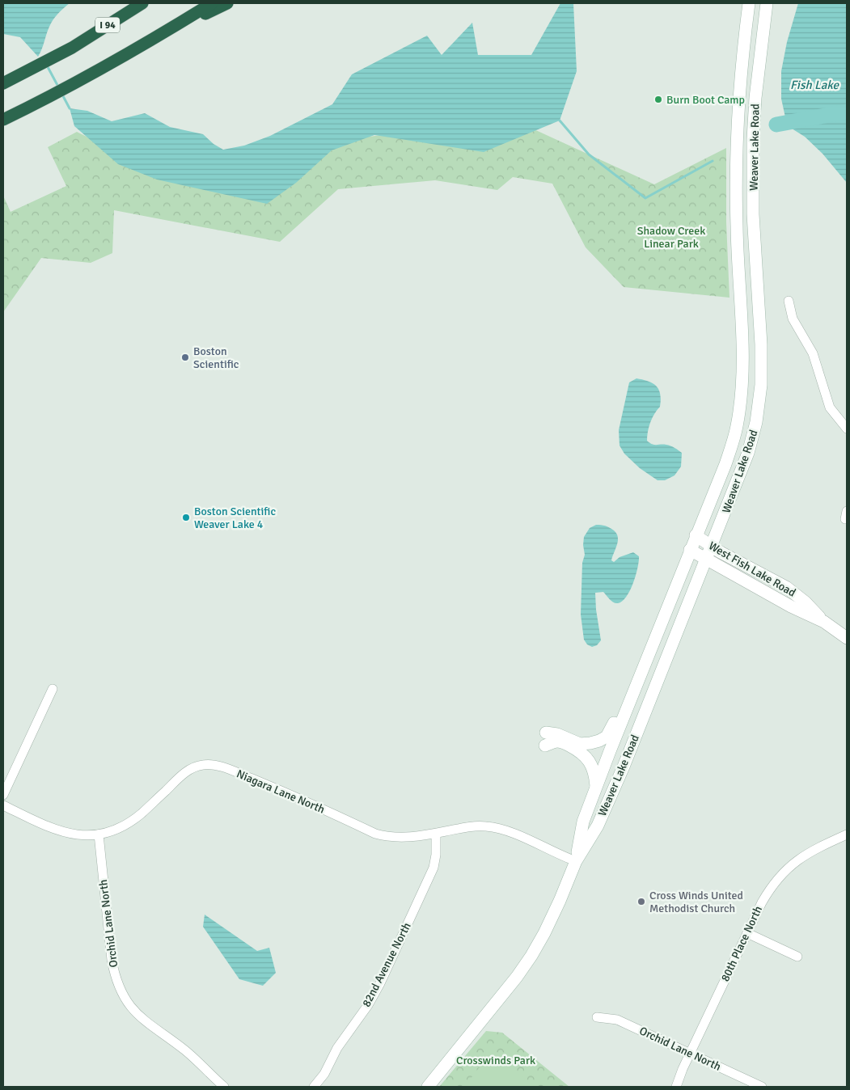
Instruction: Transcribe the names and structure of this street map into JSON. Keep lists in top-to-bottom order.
{
  "streets": {
    "highway": ["I 94"],
    "main road": ["Weaver Lake Road", "West Fish Lake Road"],
    "street": [
      "Niagara Lane North",
      "Orchid Lane North",
      "80th Place North",
      "82nd Avenue North"
    ]
  },
  "crossings": [
    ["Weaver Lake Road", "West Fish Lake Road"],
    ["Weaver Lake Road", "Niagara Lane North"],
    ["Niagara Lane North", "Orchid Lane North"],
    ["Niagara Lane North", "82nd Avenue North"],
    ["Orchid Lane North", "80th Place North"]
  ],
  "water": ["Fish Lake"],
  "parks": ["Shadow Creek Linear Park", "Crosswinds Park"],
  "places": [
    "Burn Boot Camp",
    "Boston Scientific",
    "Boston Scientific Weaver Lake 4",
    "Cross Winds United Methodist Church"
  ]
}
